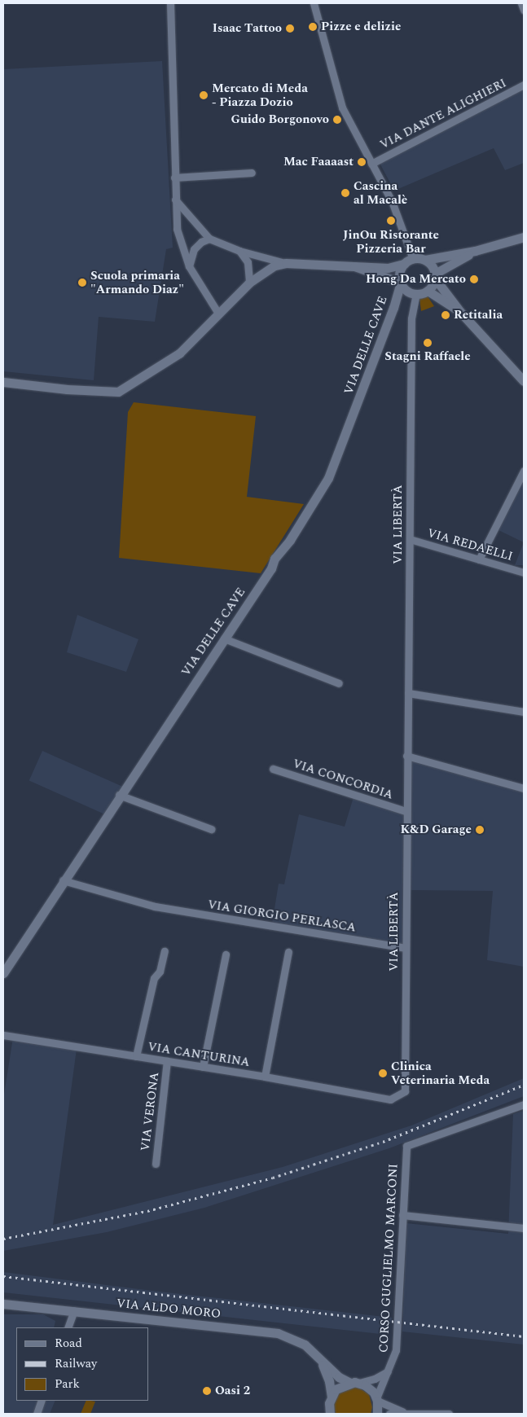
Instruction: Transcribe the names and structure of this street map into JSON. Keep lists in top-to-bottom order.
{
  "streets": {
    "street": [
      "VIA DANTE ALIGHIERI",
      "VIA DELLE CAVE",
      "VIA LIBERTÀ",
      "VIA REDAELLI",
      "VIA CONCORDIA",
      "VIA GIORGIO PERLASCA",
      "VIA CANTURINA",
      "VIA VERONA",
      "CORSO GUGLIELMO MARCONI",
      "VIA ALDO MORO"
    ]
  },
  "crossings": [
    ["VIA DELLE CAVE", "VIA LIBERTÀ"],
    ["VIA DELLE CAVE", "VIA GIORGIO PERLASCA"],
    ["VIA LIBERTÀ", "VIA REDAELLI"],
    ["VIA LIBERTÀ", "VIA CONCORDIA"],
    ["VIA LIBERTÀ", "VIA GIORGIO PERLASCA"],
    ["VIA LIBERTÀ", "VIA CANTURINA"],
    ["VIA CANTURINA", "VIA VERONA"],
    ["CORSO GUGLIELMO MARCONI", "VIA ALDO MORO"]
  ],
  "places": [
    "Pizze e delizie",
    "Isaac Tattoo",
    "Mercato di Meda - Piazza Dozio",
    "Guido Borgonovo",
    "Mac Faaaast",
    "Cascina al Macalè",
    "JinOu Ristorante Pizzeria Bar",
    "Hong Da Mercato",
    "Scuola primaria \"Armando Diaz\"",
    "Retitalia",
    "Stagni Raffaele",
    "K&D Garage",
    "Clinica Veterinaria Meda",
    "Oasi 2"
  ],
  "legend": ["Road", "Railway", "Park"]
}
